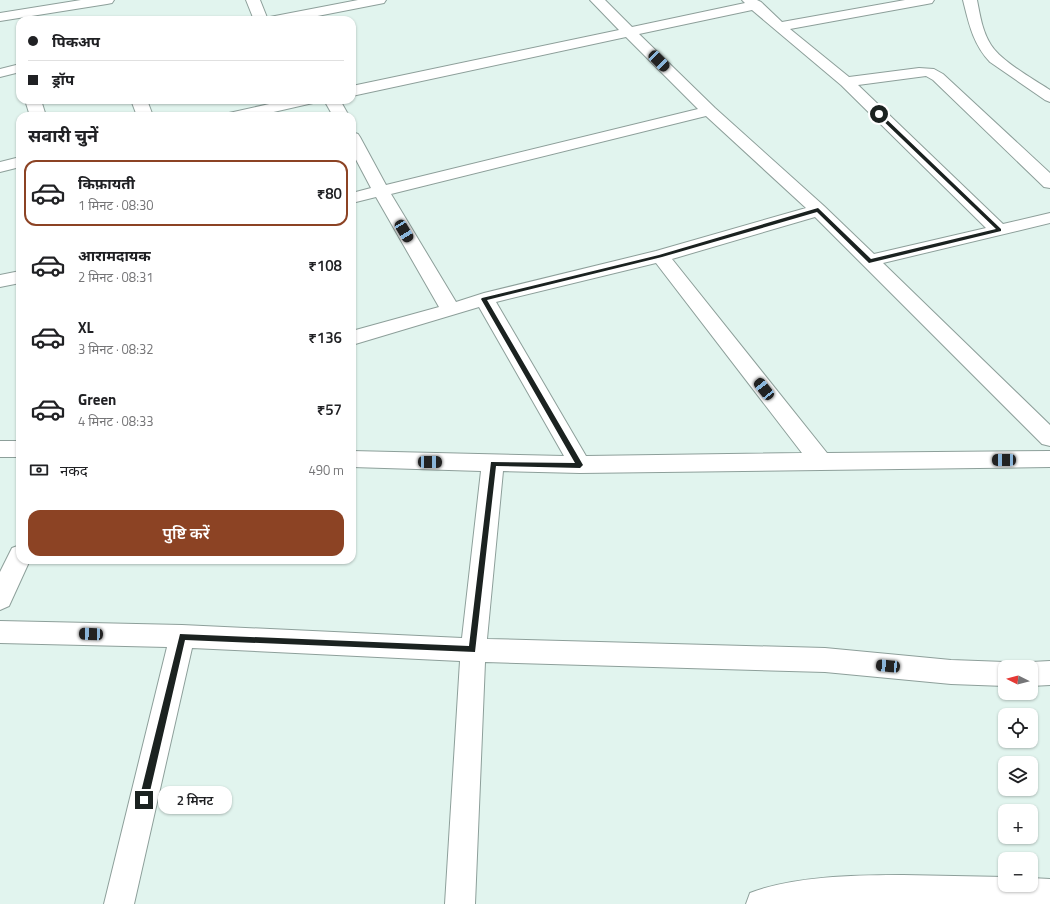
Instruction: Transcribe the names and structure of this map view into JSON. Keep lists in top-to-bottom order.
{
  "north": "left",
  "page": {
    "banner": ["पिकअप", "ड्रॉप"],
    "heading": "सवारी चुनें",
    "list": [
      {
        "name": "किफ़ायती",
        "note": "1 मिनट · 08:30",
        "value": "₹80"
      },
      {
        "name": "आरामदायक",
        "note": "2 मिनट · 08:31",
        "value": "₹108"
      },
      {
        "name": "XL",
        "note": "3 मिनट · 08:32",
        "value": "₹136"
      },
      {
        "name": "Green",
        "note": "4 मिनट · 08:33",
        "value": "₹57"
      }
    ],
    "pay": ["नकद", "490 m"],
    "buttons": "पुष्टि करें",
    "map_buttons": ["+", "−"],
    "bubble": "2 मिनट"
  }
}
